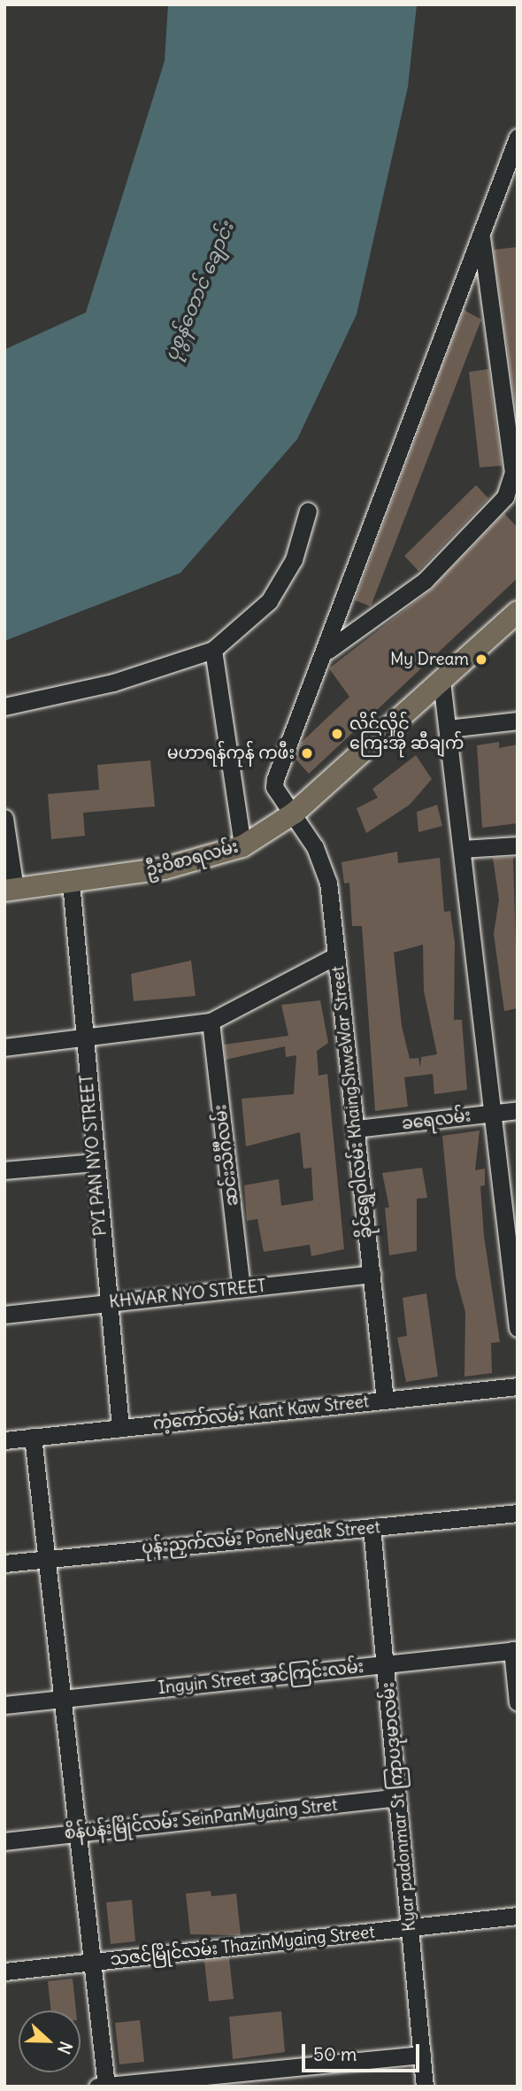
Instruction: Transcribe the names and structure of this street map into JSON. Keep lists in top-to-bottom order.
{
  "streets": {
    "main road": ["ဦးဝိစာရလမ်း"],
    "street": [
      "ခိုင်ရွှေဝါလမ်း KhaingShweWar Street",
      "ခရေလမ်း",
      "PYI PAN NYO STREET",
      "ဆင်းသိင်္ဂီလမ်း",
      "KHWAR NYO STREET",
      "ကံ့ကော်လမ်း Kant Kaw Street",
      "ပုန်းညှက်လမ်း PoneNyeak Street",
      "Ingyin Street အင်ကြင်းလမ်း",
      "Kyar padonmar St ကြာပဒုမာလမ်း",
      "စိန်ပန်းမြိုင်လမ်း SeinPanMyaing Stret",
      "သဇင်မြိုင်လမ်း ThazinMyaing Street"
    ]
  },
  "crossings": [
    ["ဦးဝိစာရလမ်း", "ခိုင်ရွှေဝါလမ်း KhaingShweWar Street"],
    ["ဦးဝိစာရလမ်း", "PYI PAN NYO STREET"],
    ["ခိုင်ရွှေဝါလမ်း KhaingShweWar Street", "ခရေလမ်း"],
    ["ခိုင်ရွှေဝါလမ်း KhaingShweWar Street", "KHWAR NYO STREET"],
    ["ခိုင်ရွှေဝါလမ်း KhaingShweWar Street", "ကံ့ကော်လမ်း Kant Kaw Street"],
    ["PYI PAN NYO STREET", "KHWAR NYO STREET"],
    ["PYI PAN NYO STREET", "ကံ့ကော်လမ်း Kant Kaw Street"],
    ["ဆင်းသိင်္ဂီလမ်း", "KHWAR NYO STREET"],
    ["ပုန်းညှက်လမ်း PoneNyeak Street", "Kyar padonmar St ကြာပဒုမာလမ်း"],
    ["Ingyin Street အင်ကြင်းလမ်း", "Kyar padonmar St ကြာပဒုမာလမ်း"],
    ["Kyar padonmar St ကြာပဒုမာလမ်း", "စိန်ပန်းမြိုင်လမ်း SeinPanMyaing Stret"],
    ["Kyar padonmar St ကြာပဒုမာလမ်း", "သဇင်မြိုင်လမ်း ThazinMyaing Street"]
  ],
  "water": ["ပုစွန်တောင် ချောင်း"],
  "places": ["My Dream", "လှိုင်လှိုင် ကြေးအို ဆီချက်", "မဟာရန်ကုန် ကဖီး"],
  "scale_bar": "50 m",
  "north": "right"
}
